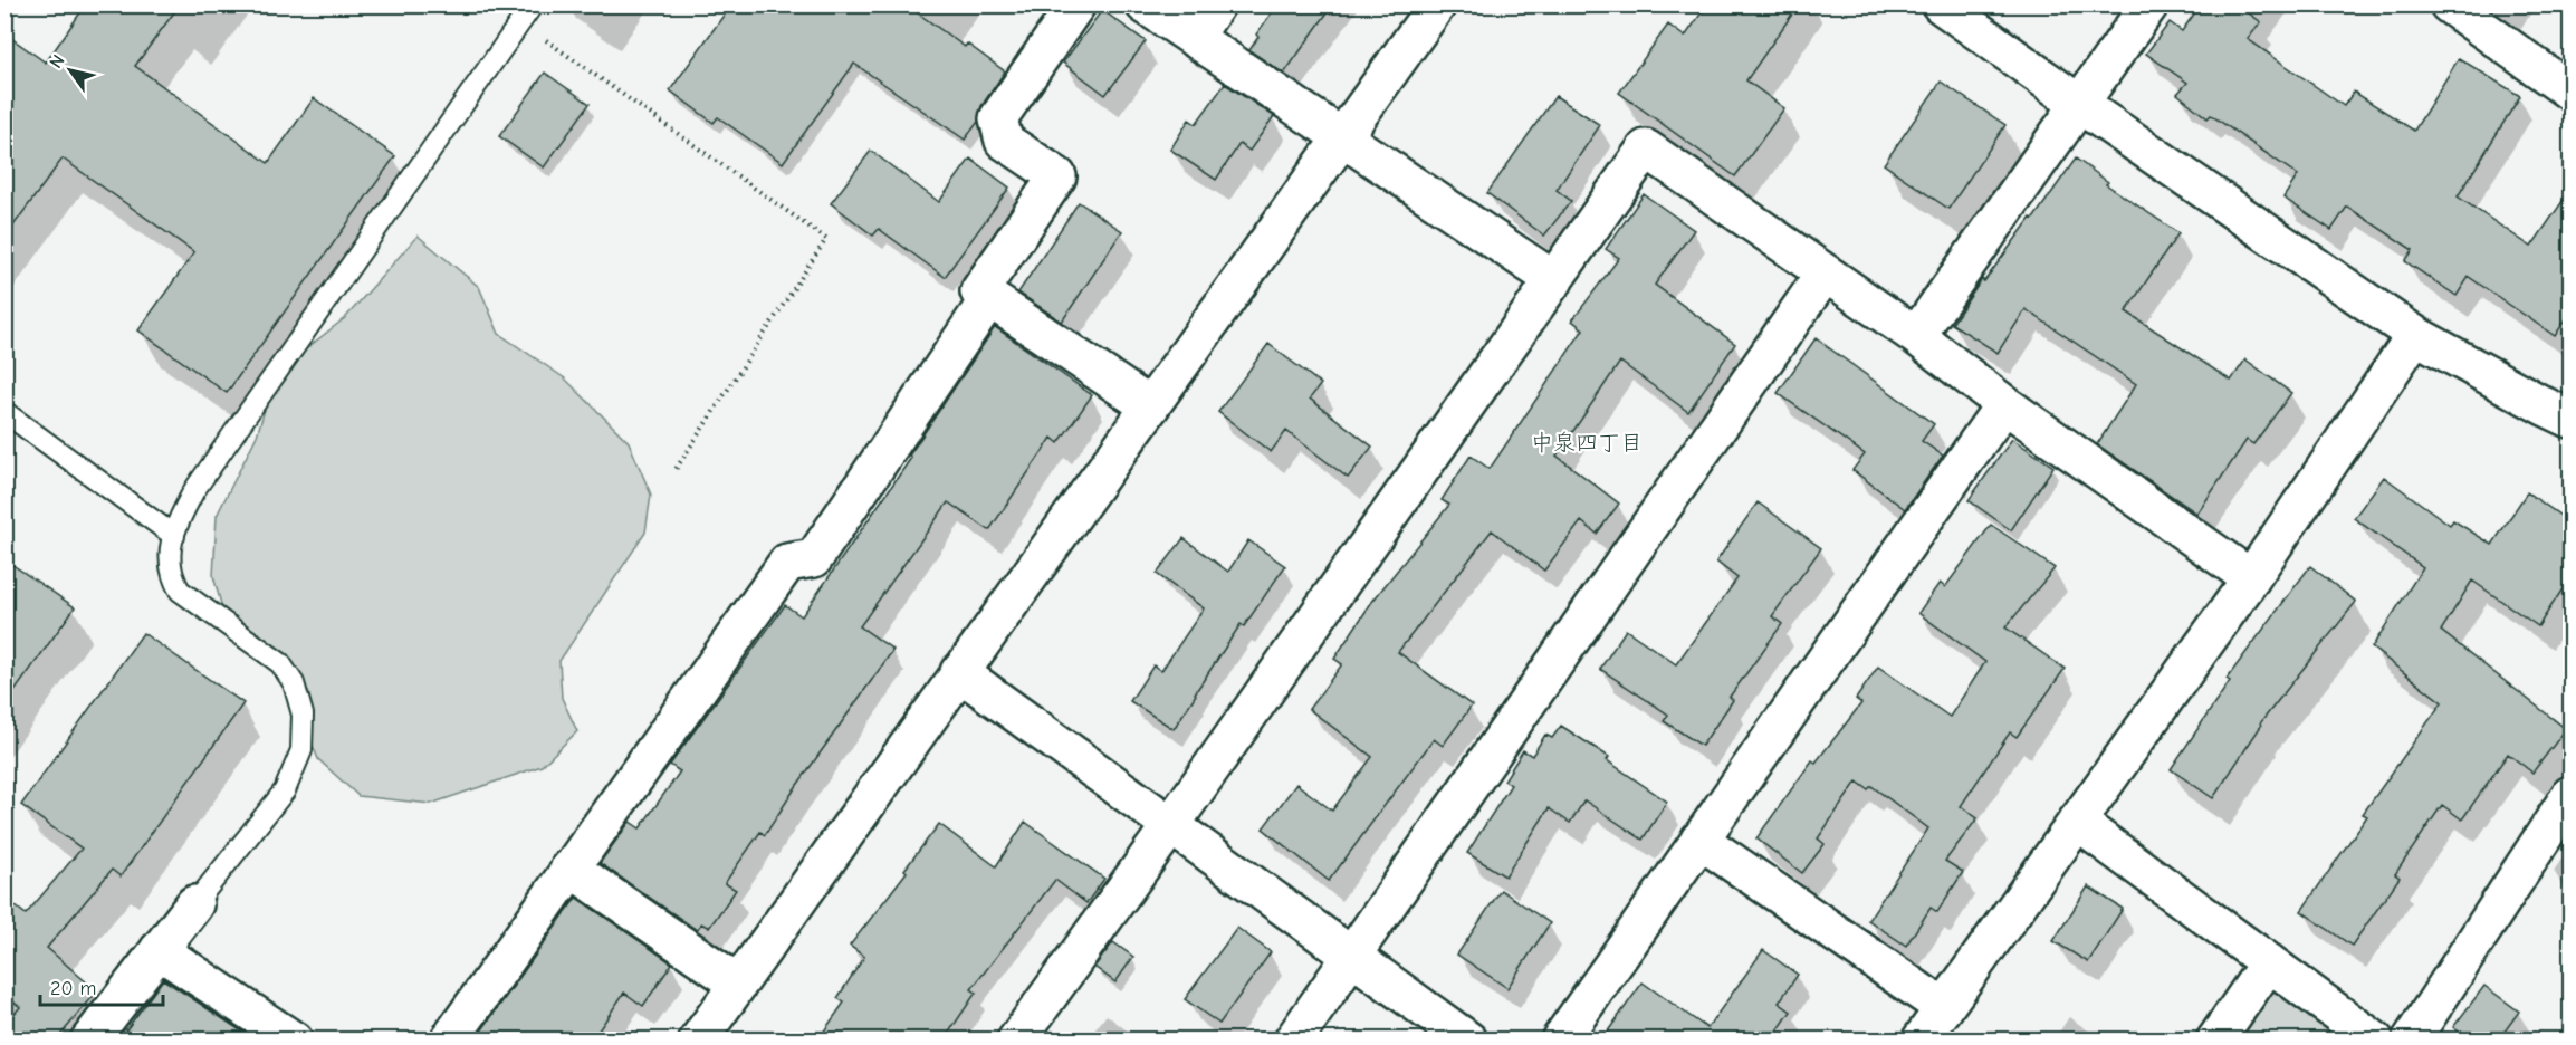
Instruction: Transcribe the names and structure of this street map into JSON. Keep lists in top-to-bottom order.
{
  "districts": ["中泉四丁目"],
  "scale_bar": "20 m",
  "north": "top left"
}
